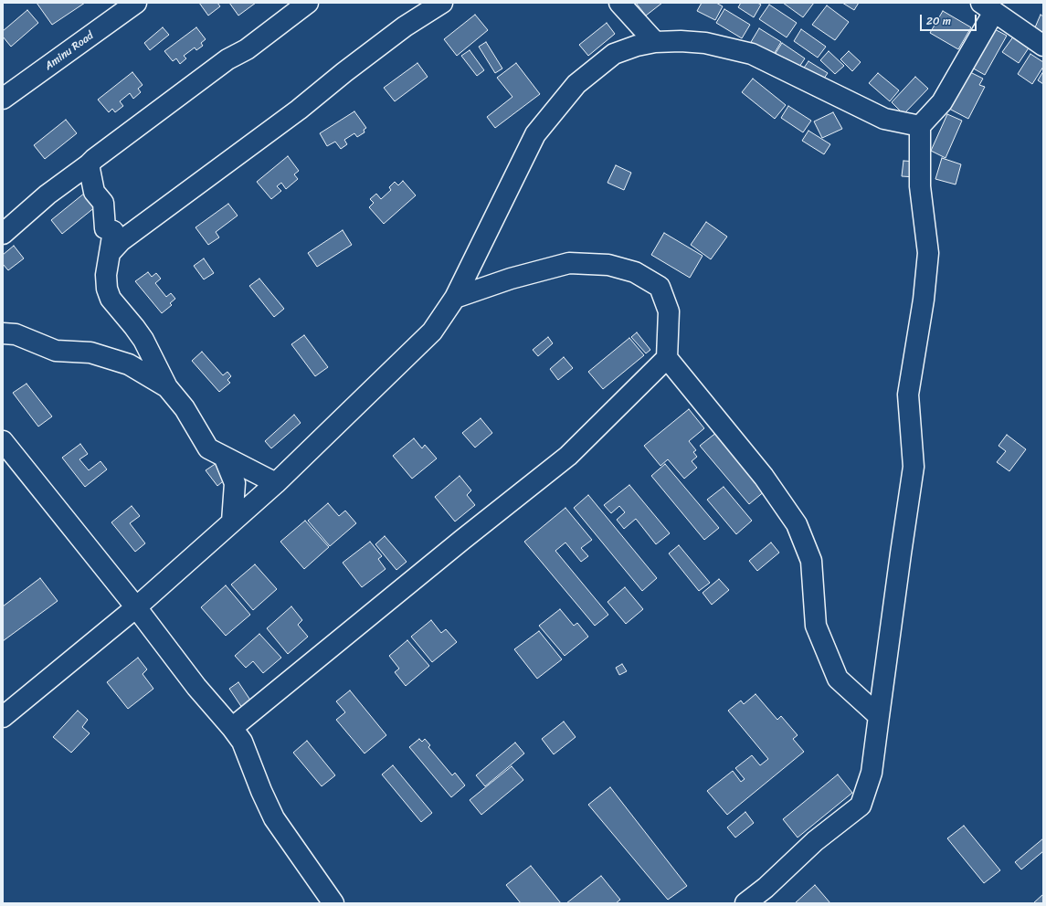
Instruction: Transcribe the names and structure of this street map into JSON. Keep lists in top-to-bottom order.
{
  "streets": {
    "street": ["Aminu Road"]
  },
  "scale_bar": "20 m"
}
